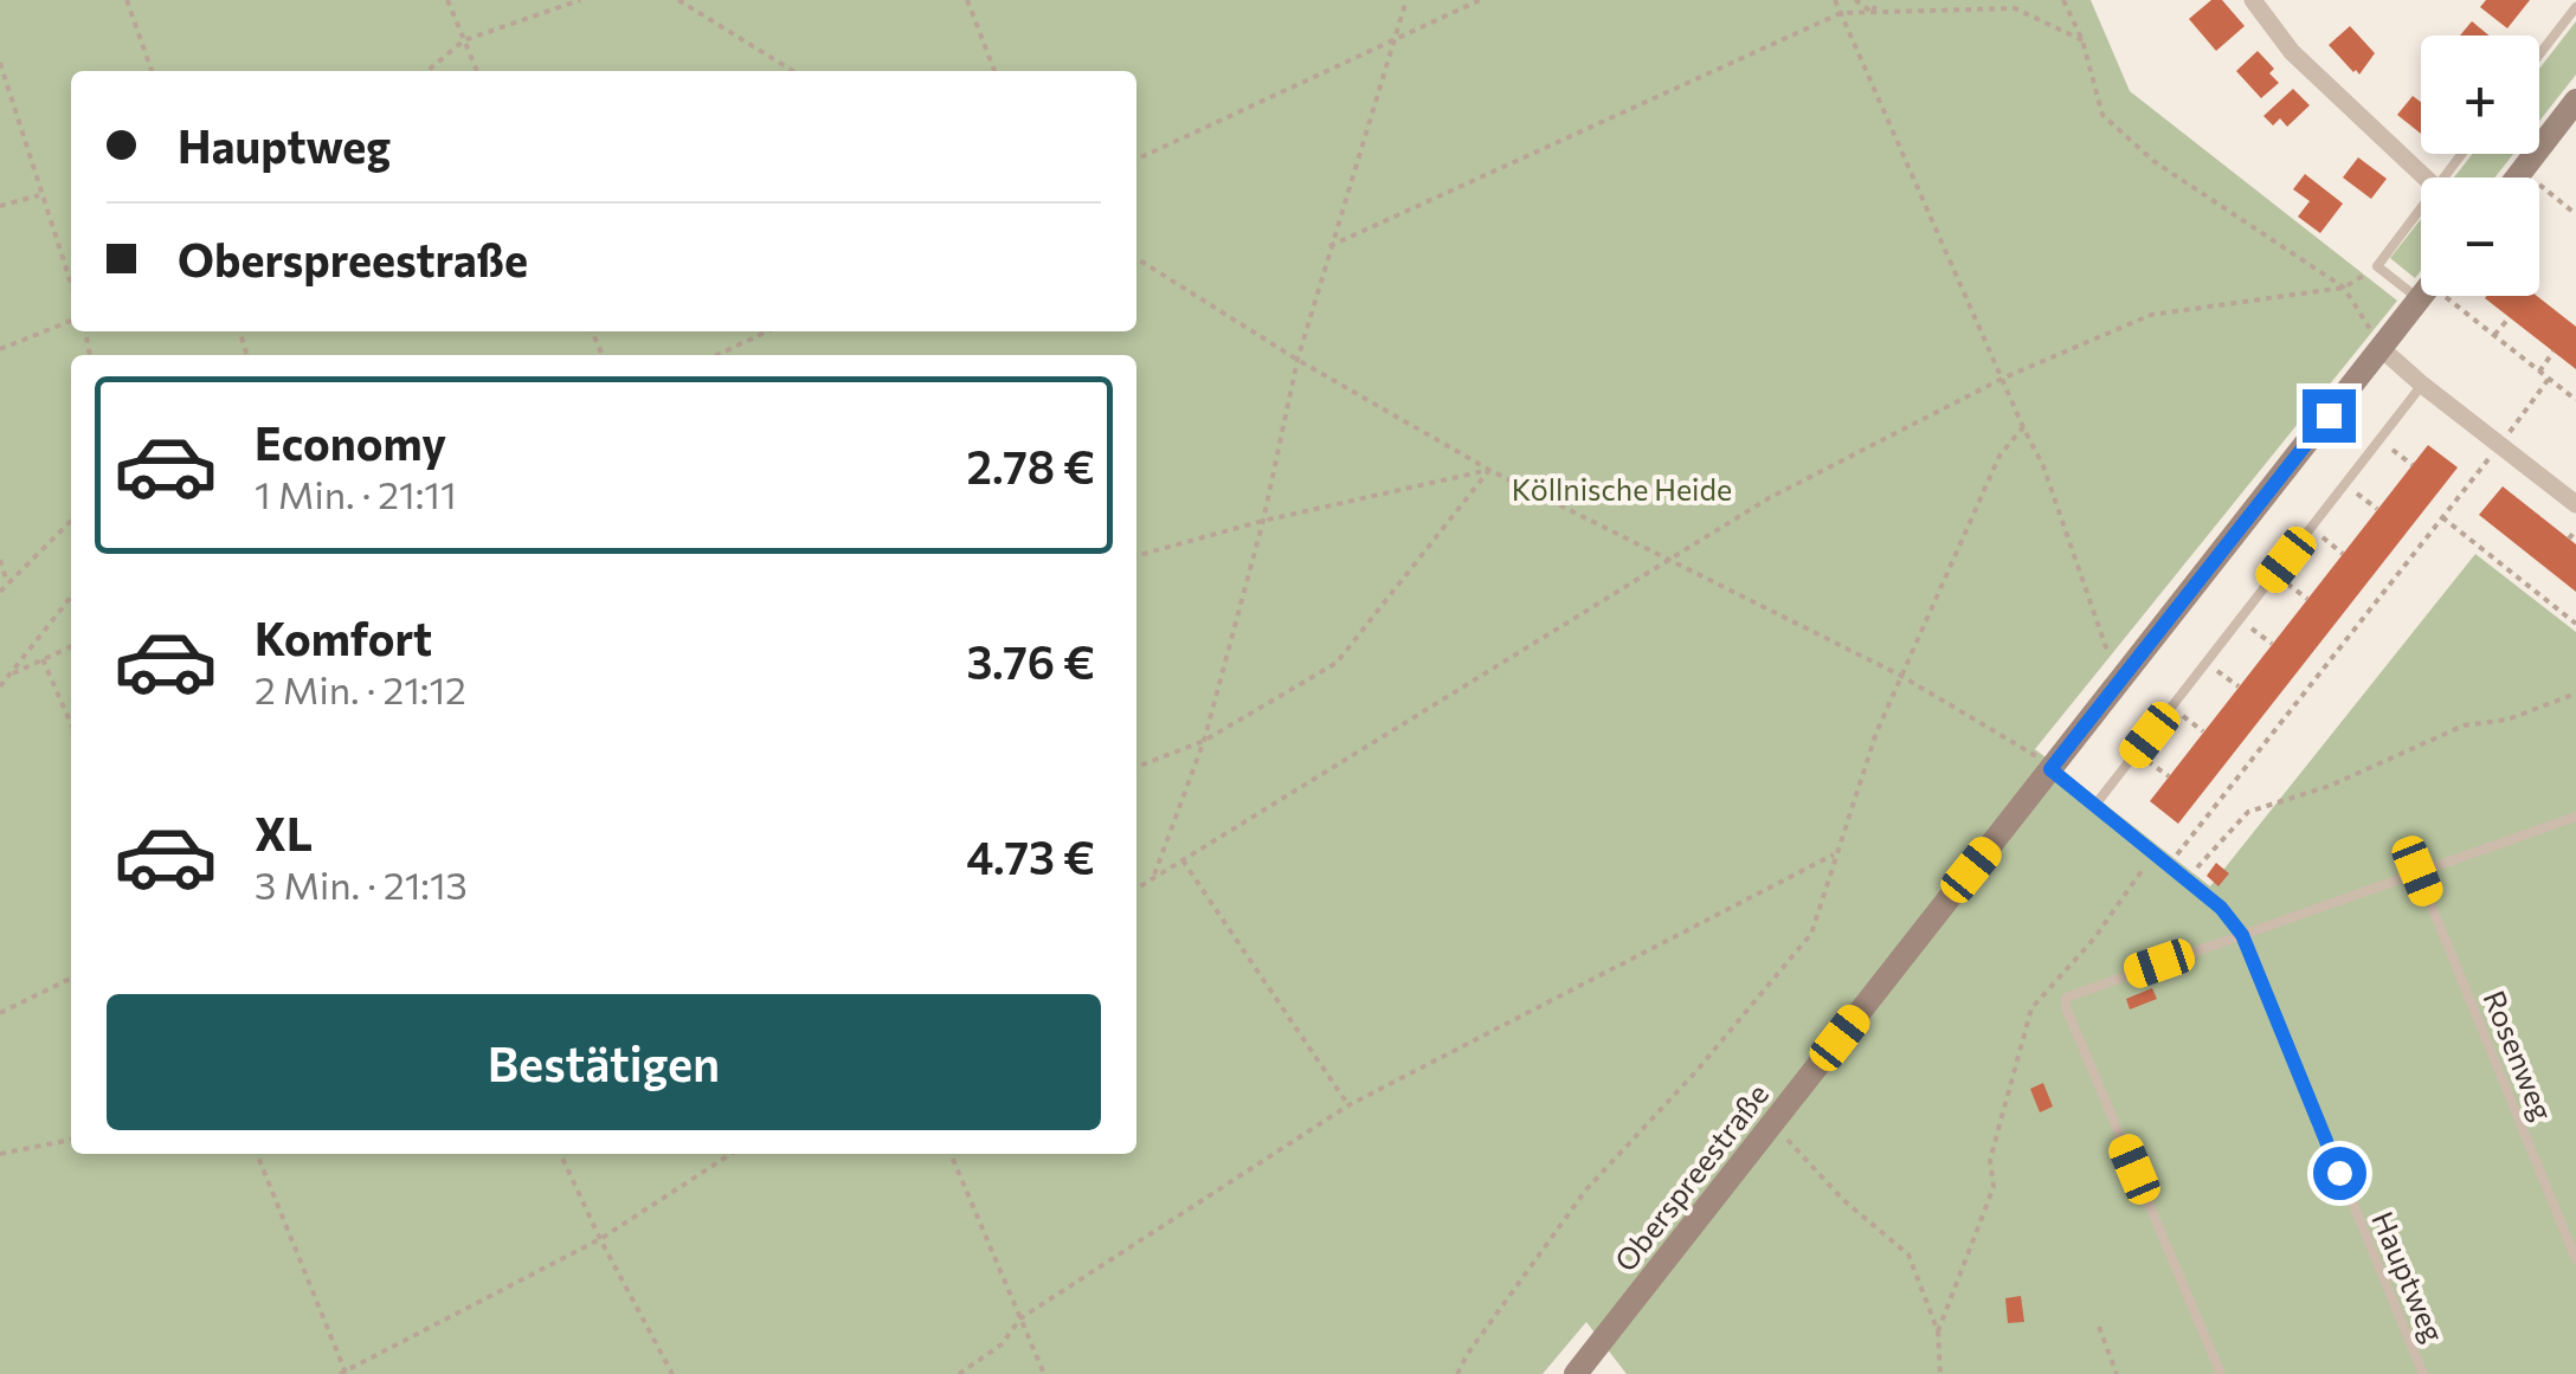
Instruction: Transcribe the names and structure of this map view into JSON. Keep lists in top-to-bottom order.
{
  "streets": {
    "main road": ["Oberspreestraße"],
    "lane": ["Rosenweg", "Hauptweg"]
  },
  "parks": ["Köllnische Heide"],
  "page": {
    "map_buttons": ["+", "−"],
    "banner": ["Hauptweg", "Oberspreestraße"],
    "list": [
      {
        "name": "Economy",
        "note": "1 Min. · 21:11",
        "value": "2.78 €"
      },
      {
        "name": "Komfort",
        "note": "2 Min. · 21:12",
        "value": "3.76 €"
      },
      {
        "name": "XL",
        "note": "3 Min. · 21:13",
        "value": "4.73 €"
      }
    ],
    "buttons": "Bestätigen"
  }
}
